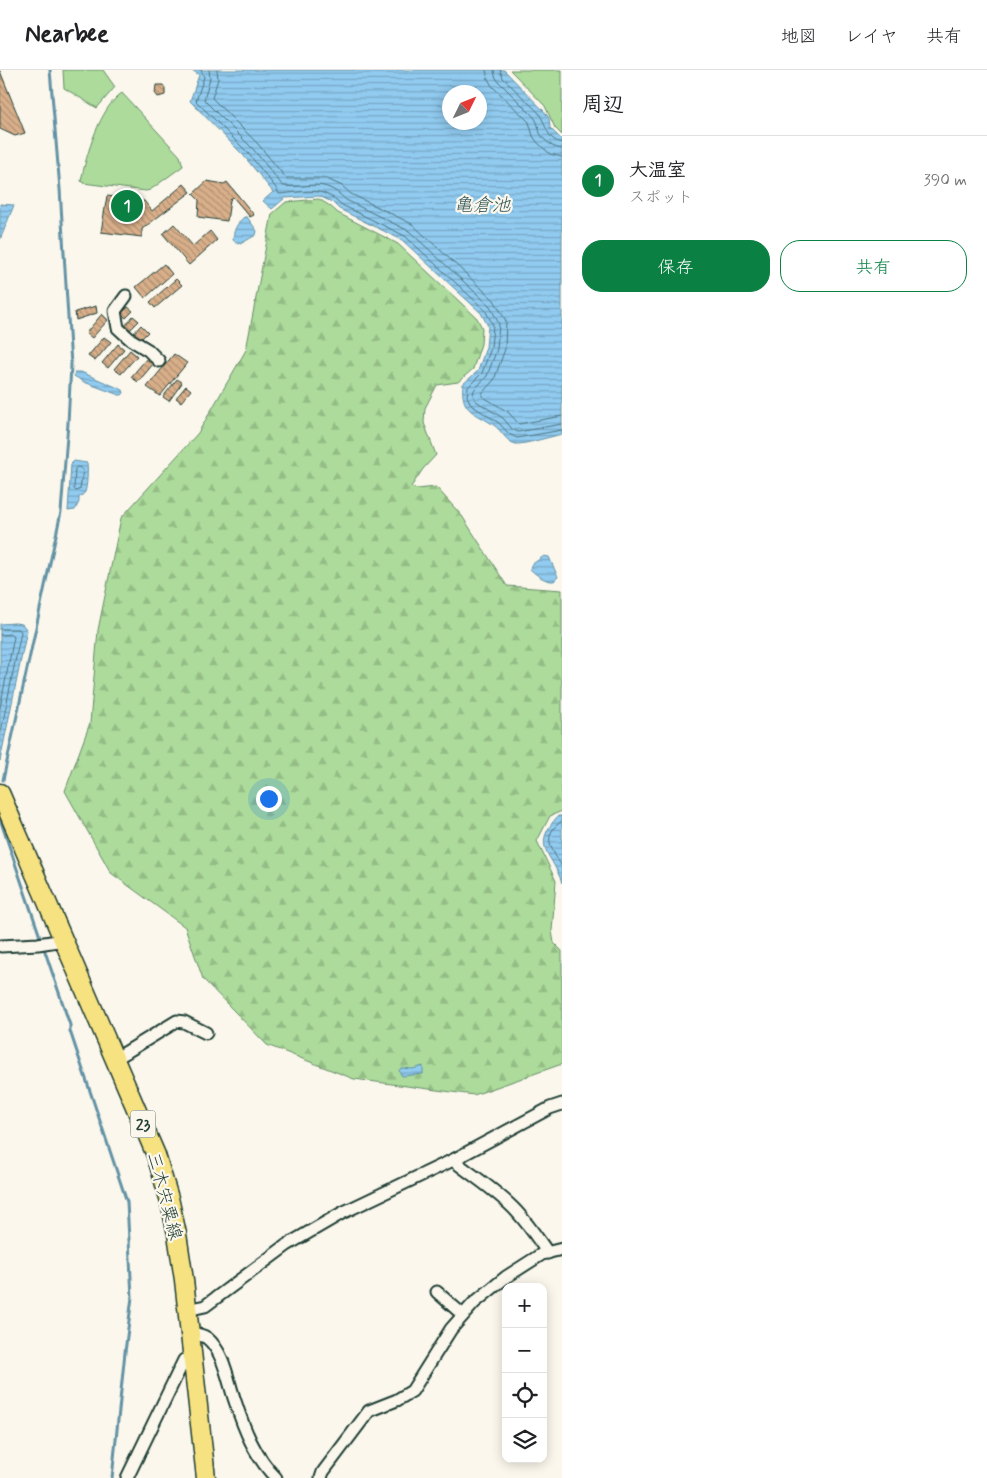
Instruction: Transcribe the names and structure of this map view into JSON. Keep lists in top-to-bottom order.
{
  "streets": {
    "main road": ["23", "三木宍粟線"]
  },
  "water": ["亀倉池"],
  "north": "top right",
  "page": {
    "header": "Nearbee",
    "nav": ["地図", "レイヤ", "共有"],
    "heading": "周辺",
    "list": [
      {
        "mark": "1",
        "name": "大温室",
        "note": "スポット",
        "value": "390 m"
      }
    ],
    "pins": "1",
    "buttons": ["保存", "共有"],
    "map_buttons": ["+", "−"]
  }
}
